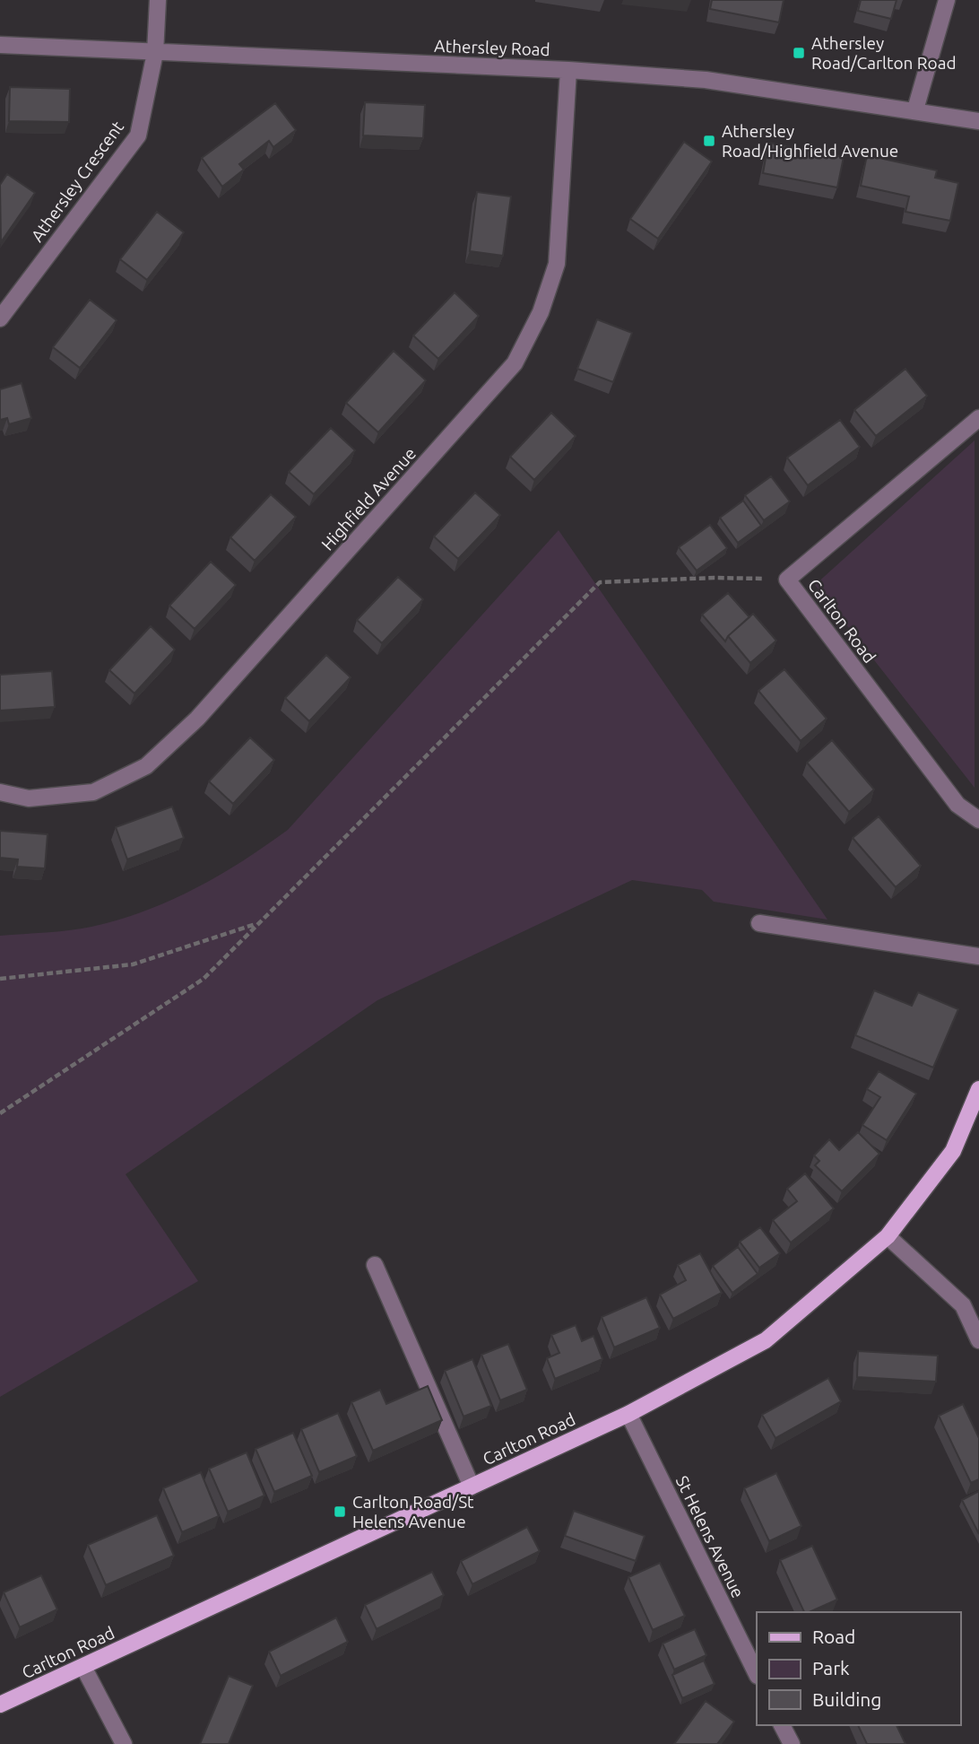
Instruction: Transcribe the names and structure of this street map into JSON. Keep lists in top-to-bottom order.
{
  "streets": {
    "main road": ["Carlton Road"],
    "street": [
      "Athersley Road",
      "Athersley Crescent",
      "Highfield Avenue",
      "St Helens Avenue"
    ]
  },
  "crossings": [
    ["Athersley Road", "Athersley Crescent"],
    ["Athersley Road", "Highfield Avenue"],
    ["Carlton Road", "St Helens Avenue"]
  ],
  "places": {
    "transit": ["Athersley Road/Carlton Road", "Athersley Road/Highfield Avenue", "Carlton Road/St Helens Avenue"]
  },
  "legend": ["Road", "Park", "Building"]
}
